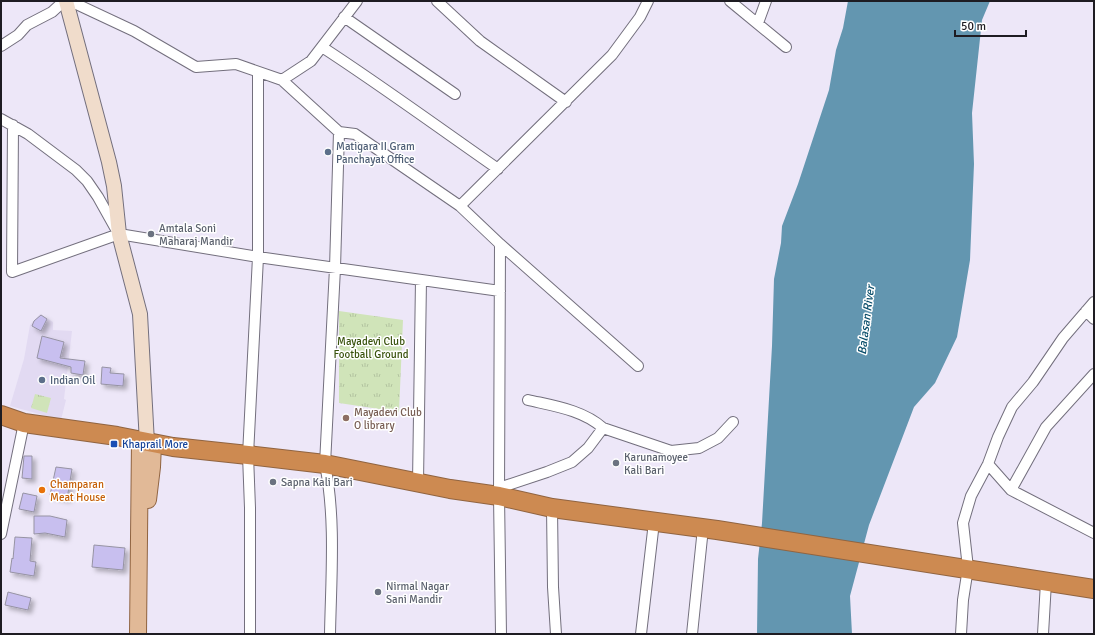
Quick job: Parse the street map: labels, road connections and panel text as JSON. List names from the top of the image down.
{
  "water": ["Balasan River"],
  "parks": ["Mayadevi Club Football Ground"],
  "places": {
    "other": [
      "Matigara II Gram Panchayat Office",
      "Amtala Soni Maharaj Mandir",
      "Indian Oil",
      "Mayadevi Club O library",
      "Karunamoyee Kali Bari",
      "Sapna Kali Bari",
      "Champaran Meat House",
      "Nirmal Nagar Sani Mandir"
    ],
    "transit": ["Khaprail More"]
  },
  "scale_bar": "50 m"
}
